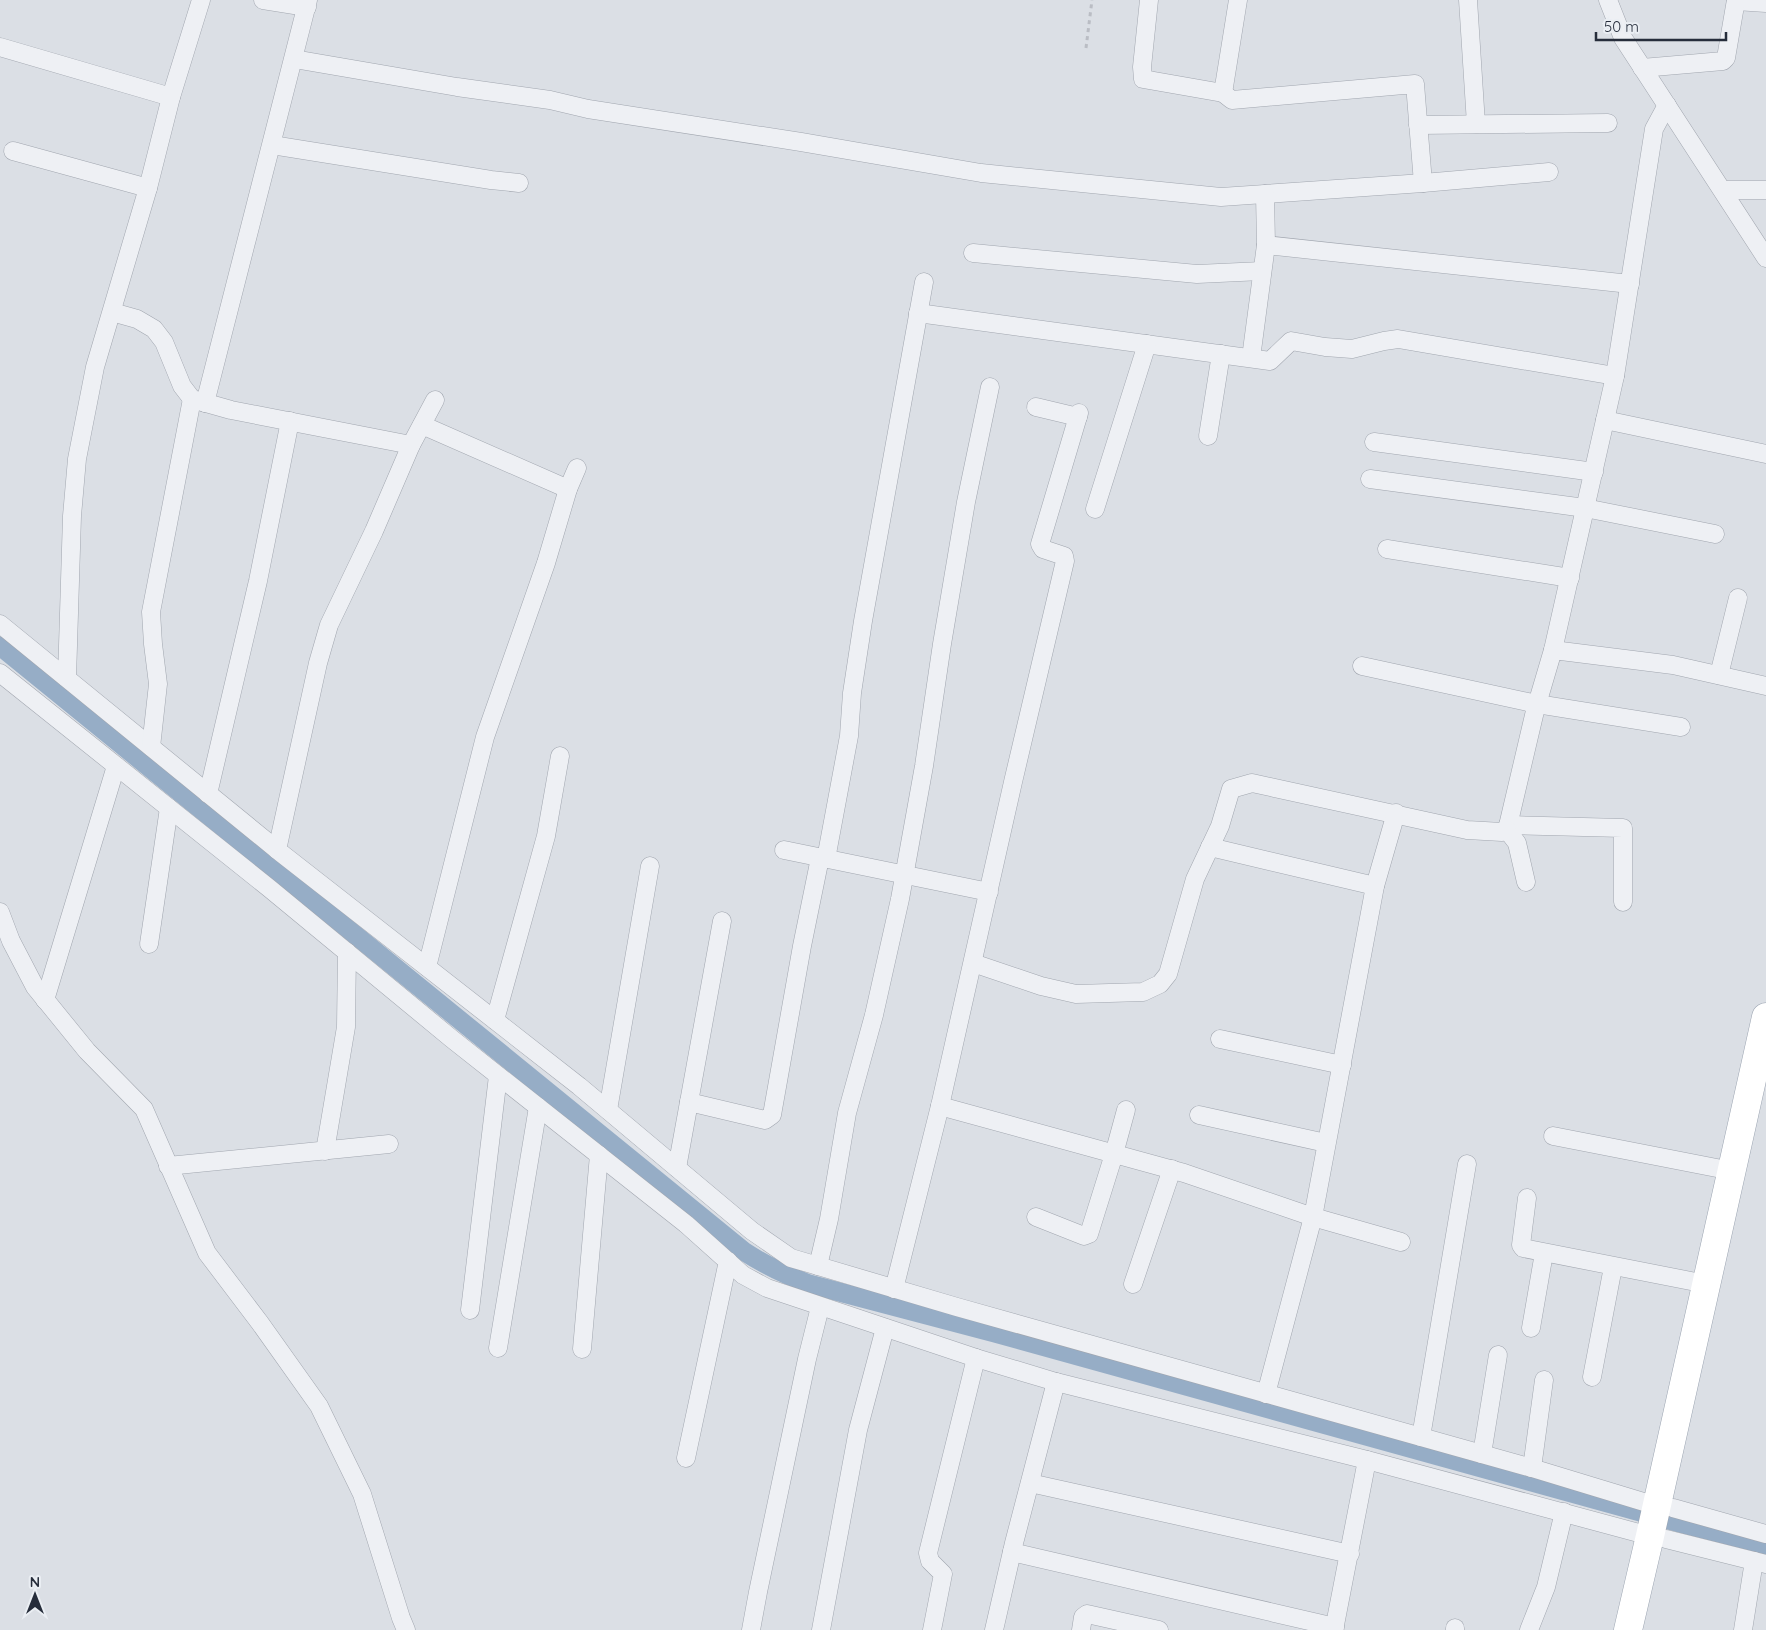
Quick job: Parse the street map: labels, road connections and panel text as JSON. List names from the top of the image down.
{
  "scale_bar": "50 m",
  "north": "top"
}
